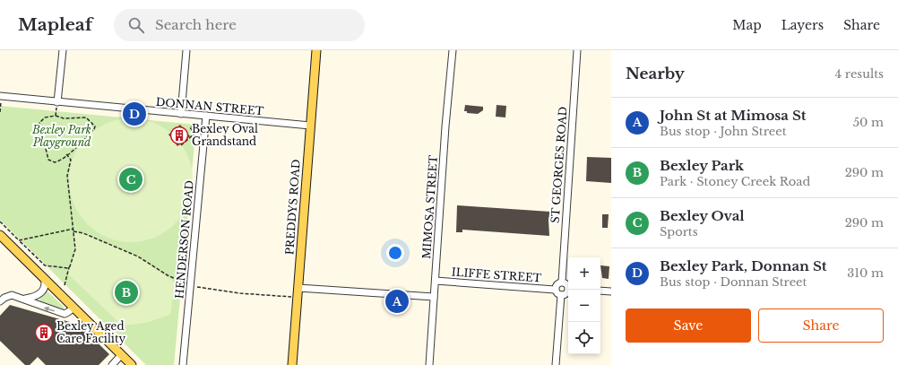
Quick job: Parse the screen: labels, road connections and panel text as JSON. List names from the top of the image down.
{
  "streets": {
    "main road": ["PREDDYS ROAD"],
    "street": [
      "DONNAN STREET",
      "ST GEORGES ROAD",
      "MIMOSA STREET",
      "HENDERSON ROAD",
      "ILIFFE STREET"
    ]
  },
  "crossings": [
    ["DONNAN STREET", "PREDDYS ROAD"],
    ["DONNAN STREET", "HENDERSON ROAD"],
    ["MIMOSA STREET", "ILIFFE STREET"]
  ],
  "parks": ["Bexley Park Playground"],
  "places": {
    "building": ["Bexley Oval Grandstand", "Bexley Aged Care Facility"]
  },
  "page": {
    "header": "Mapleaf",
    "search": "Search here",
    "nav": ["Map", "Layers", "Share"],
    "heading": ["Nearby", "4 results"],
    "list": [
      {
        "mark": "A",
        "name": "John St at Mimosa St",
        "note": "Bus stop · John Street",
        "value": "50 m"
      },
      {
        "mark": "B",
        "name": "Bexley Park",
        "note": "Park · Stoney Creek Road",
        "value": "290 m"
      },
      {
        "mark": "C",
        "name": "Bexley Oval",
        "note": "Sports",
        "value": "290 m"
      },
      {
        "mark": "D",
        "name": "Bexley Park, Donnan St",
        "note": "Bus stop · Donnan Street",
        "value": "310 m"
      }
    ],
    "pins": [
      "D",
      "C",
      "B",
      "A"
    ],
    "map_buttons": ["+", "−"],
    "buttons": ["Save", "Share"]
  }
}
